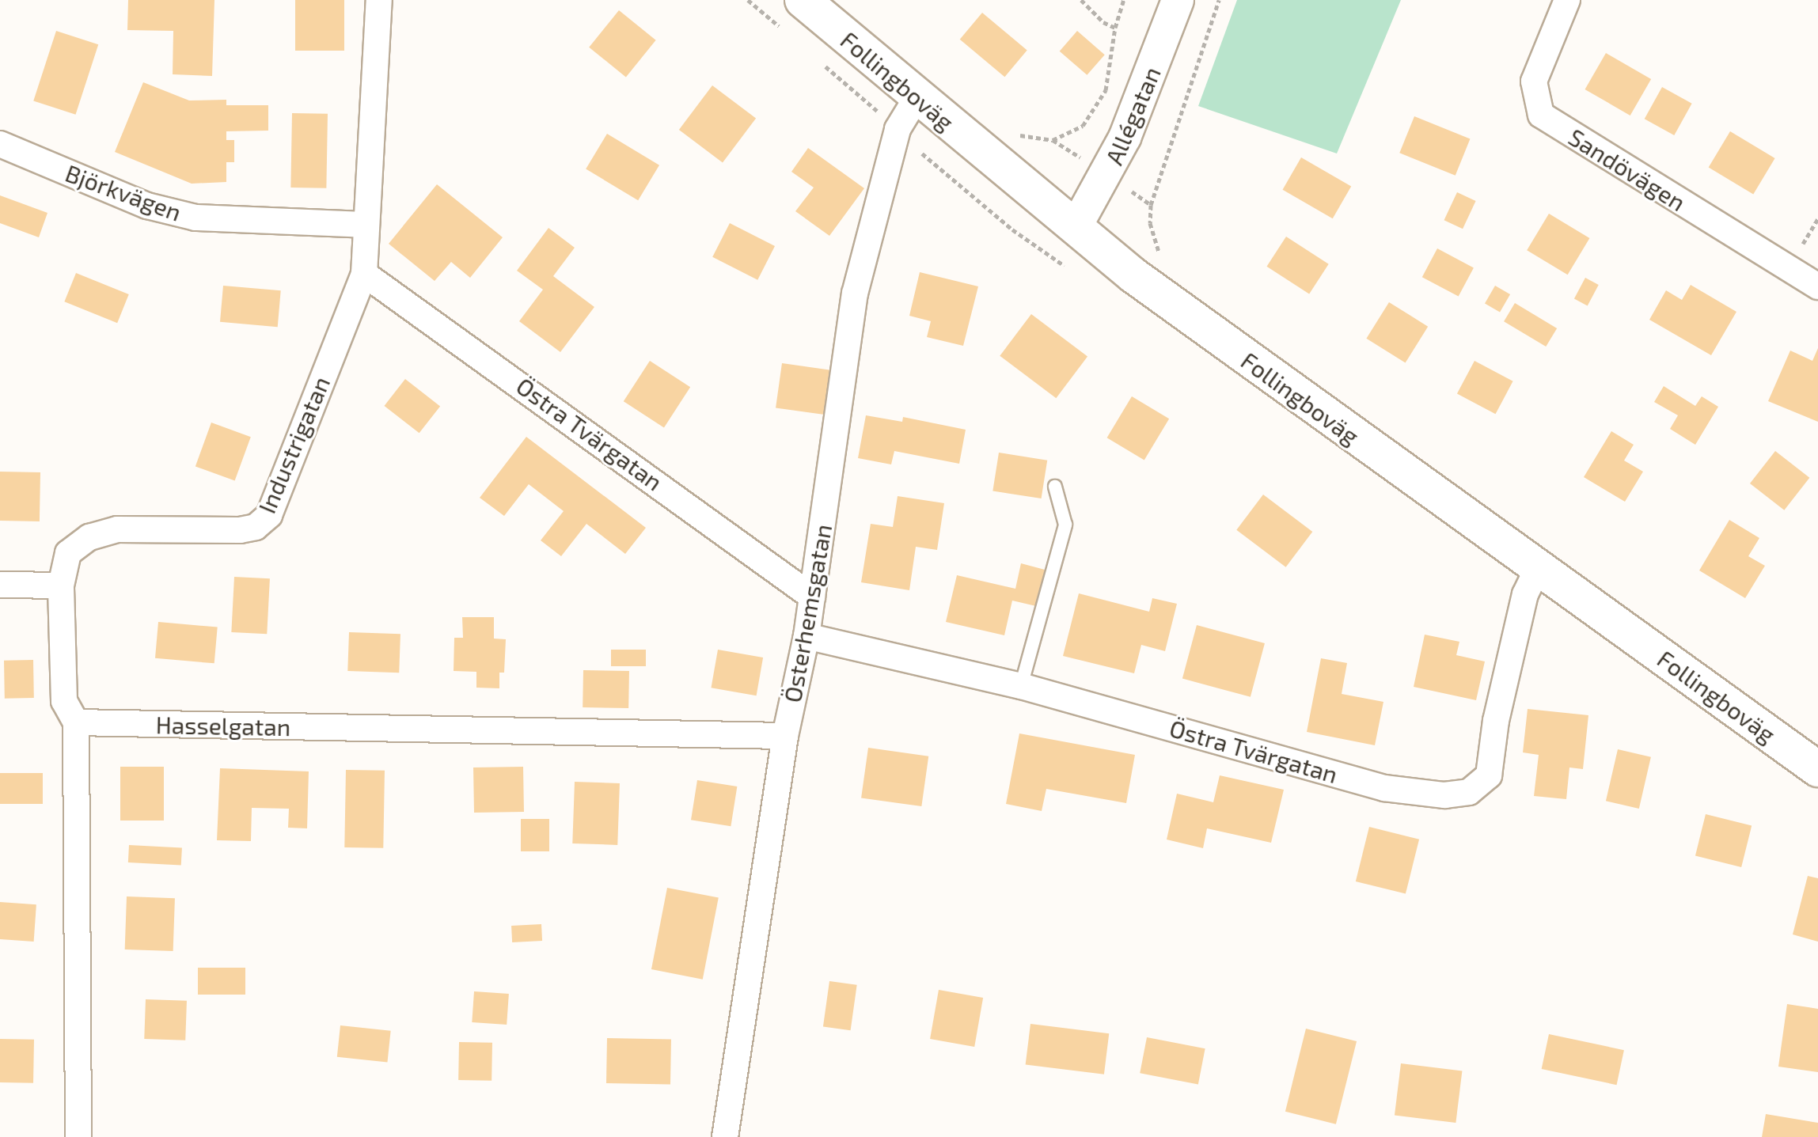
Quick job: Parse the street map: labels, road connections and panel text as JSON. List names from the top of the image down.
{
  "streets": {
    "main road": ["Follingboväg"],
    "street": [
      "Allégatan",
      "Sandövägen",
      "Björkvägen",
      "Östra Tvärgatan",
      "Industrigatan",
      "Österhemsgatan",
      "Hasselgatan"
    ]
  },
  "crossings": [
    ["Follingboväg", "Allégatan"],
    ["Follingboväg", "Östra Tvärgatan"],
    ["Follingboväg", "Österhemsgatan"],
    ["Björkvägen", "Industrigatan"],
    ["Östra Tvärgatan", "Industrigatan"],
    ["Östra Tvärgatan", "Österhemsgatan"],
    ["Industrigatan", "Hasselgatan"],
    ["Österhemsgatan", "Hasselgatan"]
  ]
}
